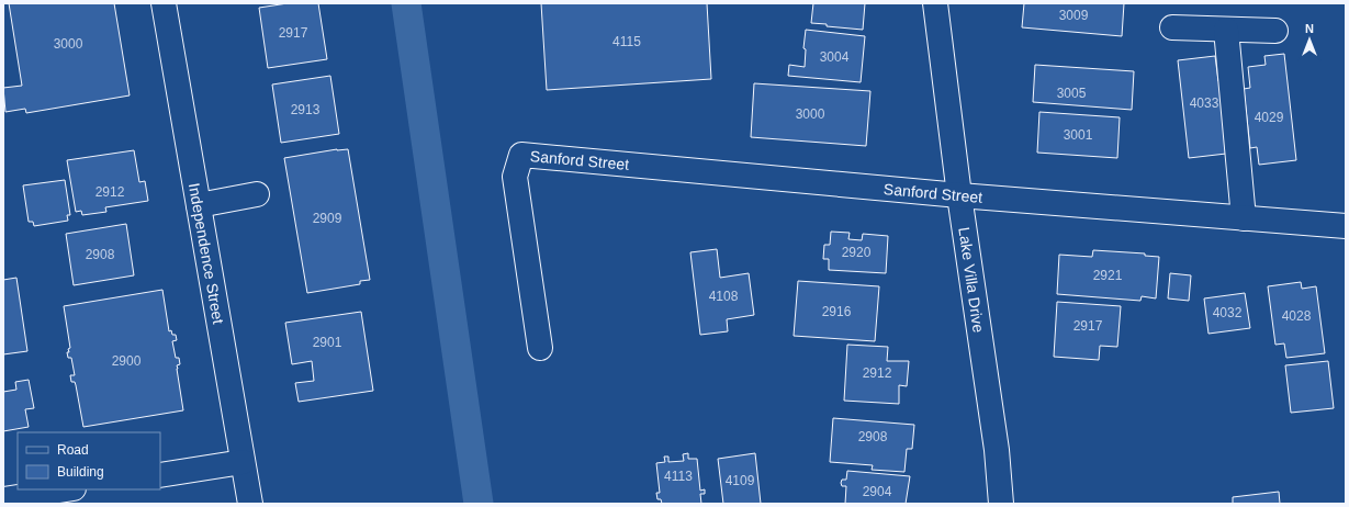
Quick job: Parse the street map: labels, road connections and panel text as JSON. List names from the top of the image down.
{
  "streets": {
    "street": ["Sanford Street", "Independence Street", "Lake Villa Drive"]
  },
  "crossings": [
    ["Sanford Street", "Lake Villa Drive"]
  ],
  "house_numbers": [
    "3009",
    "2917",
    "4115",
    "3000",
    "3004",
    "3005",
    "4033",
    "2913",
    "3000",
    "4029",
    "3001",
    "2912",
    "2909",
    "2920",
    "2908",
    "2921",
    "4108",
    "2916",
    "4032",
    "4028",
    "2917",
    "2901",
    "2900",
    "2912",
    "2908",
    "4113",
    "4109",
    "2904"
  ],
  "legend": ["Road", "Building"],
  "north": "top"
}
